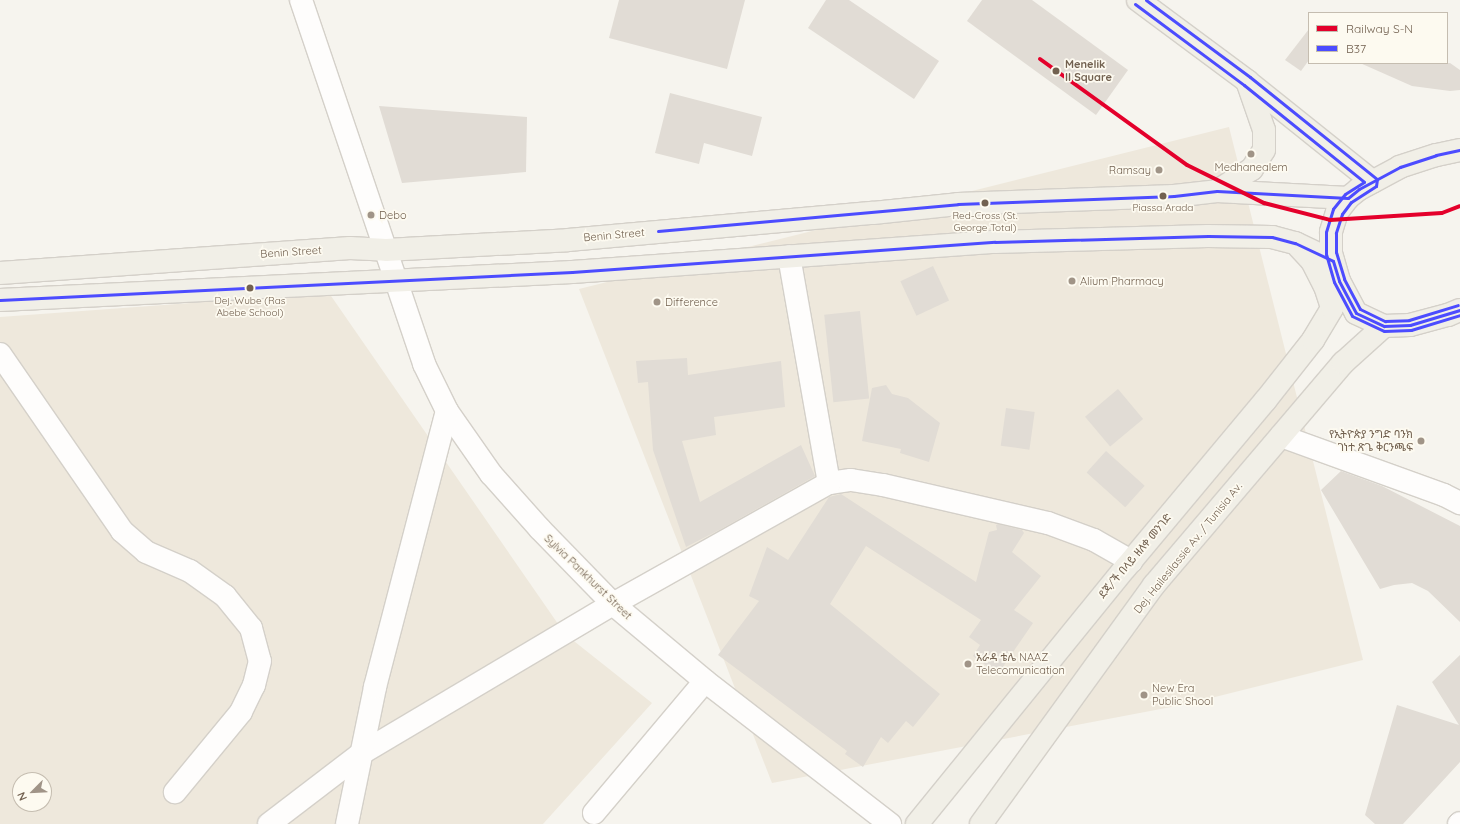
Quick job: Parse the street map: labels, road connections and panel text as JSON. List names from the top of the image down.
{
  "streets": {
    "main road": ["Benin Street", "Dej. Hailesilassie Av. / Tunisia Av.", "ደጃ/ች በላይ ዘለቀ መንገድ"],
    "street": ["Sylvia Pankhurst Street"]
  },
  "crossings": [
    ["Benin Street", "Sylvia Pankhurst Street"]
  ],
  "places": [
    "Menelik II Square",
    "Medhanealem",
    "Ramsay",
    "Piassa Arada",
    "Red-Cross (St. George Total)",
    "Debo",
    "Alium Pharmacy",
    "Dej. Wube (Ras Abebe School)",
    "Difference",
    "የኢትዮጵያ ንግድ ባንክ ገነተ ጽጌ ቅርንጫፍ",
    "አራዳ ቴሌ NAAZ Telecomunication",
    "New Era Public Shool"
  ],
  "lines": ["rail line S-N", "transit line B37"],
  "legend": ["Railway S-N", "B37"],
  "north": "bottom left"
}
